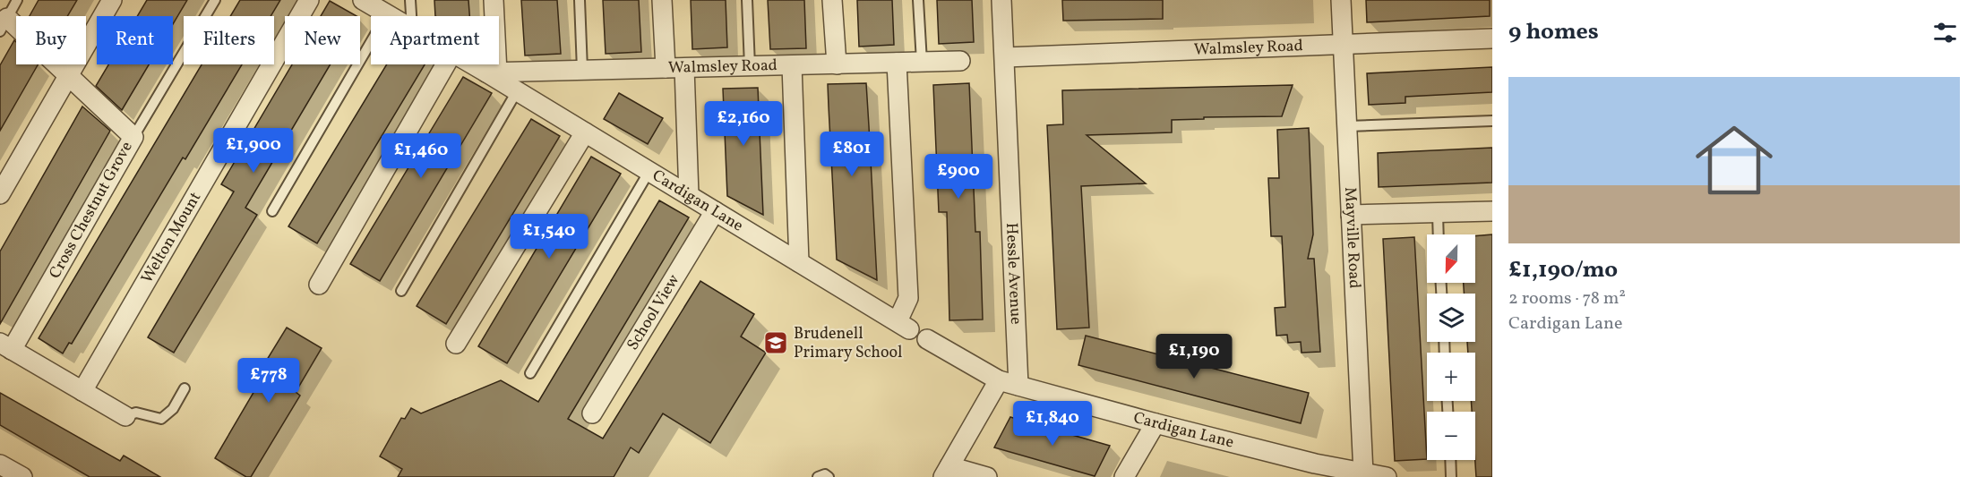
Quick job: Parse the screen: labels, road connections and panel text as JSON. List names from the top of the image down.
{
  "streets": {
    "street": [
      "Walmsley Road",
      "Cardigan Lane",
      "Cross Chestnut Grove",
      "Welton Mount",
      "Mayville Road",
      "Hessle Avenue",
      "School View"
    ]
  },
  "crossings": [
    ["Walmsley Road", "Cardigan Lane"],
    ["Walmsley Road", "Mayville Road"],
    ["Walmsley Road", "Hessle Avenue"],
    ["Cardigan Lane", "Mayville Road"],
    ["Cardigan Lane", "Hessle Avenue"],
    ["Cardigan Lane", "School View"]
  ],
  "places": {
    "school or university": ["Brudenell Primary School"]
  },
  "north": "bottom",
  "page": {
    "heading": "9 homes",
    "chip": [
      "Buy",
      "Rent",
      "Filters",
      "New",
      "Apartment"
    ],
    "list": [
      {
        "name": "£1,190/mo",
        "note": "2 rooms · 78 m² · Cardigan Lane"
      }
    ],
    "price": [
      "£2,160",
      "£1,900",
      "£801",
      "£1,460",
      "£900",
      "£1,540",
      "£1,190",
      "£778",
      "£1,840"
    ],
    "map_buttons": ["+", "−"]
  }
}
